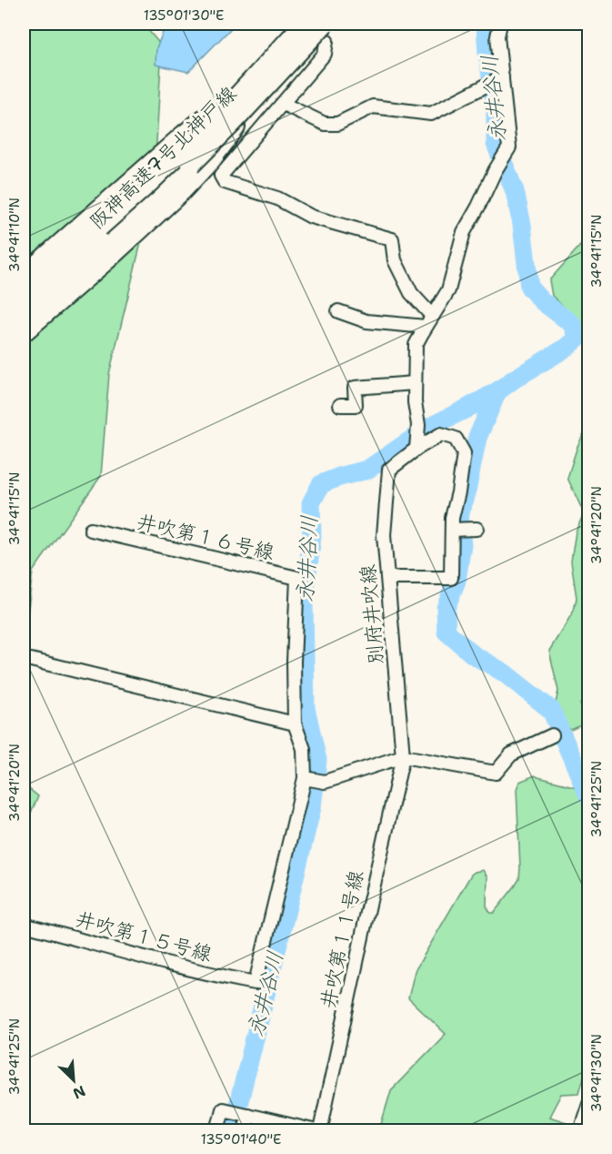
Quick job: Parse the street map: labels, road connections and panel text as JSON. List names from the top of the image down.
{
  "streets": {
    "highway": ["阪神高速7号北神戸線"],
    "street": [
      "井吹第１６号線",
      "別府井吹線",
      "井吹第１５号線",
      "井吹第１１号線"
    ]
  },
  "crossings": [
    ["井吹第１６号線", "井吹第１５号線"],
    ["別府井吹線", "井吹第１１号線"]
  ],
  "water": ["永井谷川"],
  "north": "bottom right",
  "coordinates": [
    "135°01'30\"E",
    "34°41'10\"N",
    "34°41'15\"N",
    "34°41'20\"N",
    "34°41'25\"N",
    "34°41'30\"N",
    "135°01'40\"E"
  ]
}
